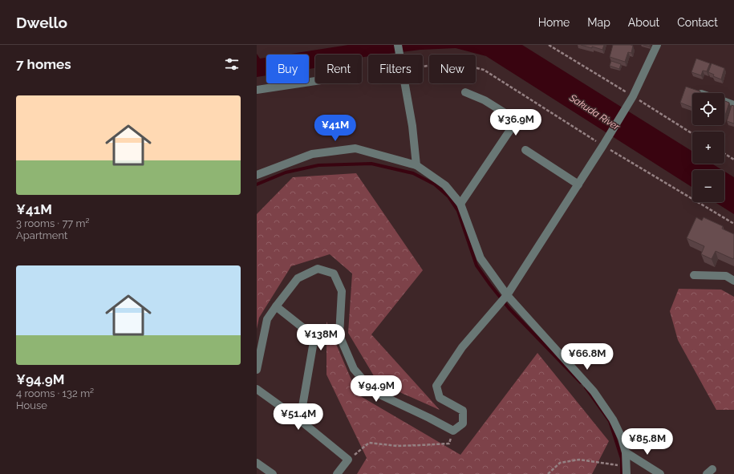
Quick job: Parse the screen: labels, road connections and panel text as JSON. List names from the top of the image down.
{
  "water": ["Sakuda River"],
  "page": {
    "header": "Dwello",
    "nav": [
      "Home",
      "Map",
      "About",
      "Contact"
    ],
    "heading": "7 homes",
    "chip": [
      "Buy",
      "Rent",
      "Filters",
      "New"
    ],
    "list": [
      {
        "name": "¥41M",
        "note": "3 rooms · 77 m² · Apartment"
      },
      {
        "name": "¥94.9M",
        "note": "4 rooms · 132 m² · House"
      }
    ],
    "map_buttons": ["+", "−"],
    "price": [
      "¥36.9M",
      "¥41M",
      "¥138M",
      "¥66.8M",
      "¥94.9M",
      "¥51.4M",
      "¥85.8M"
    ]
  }
}
